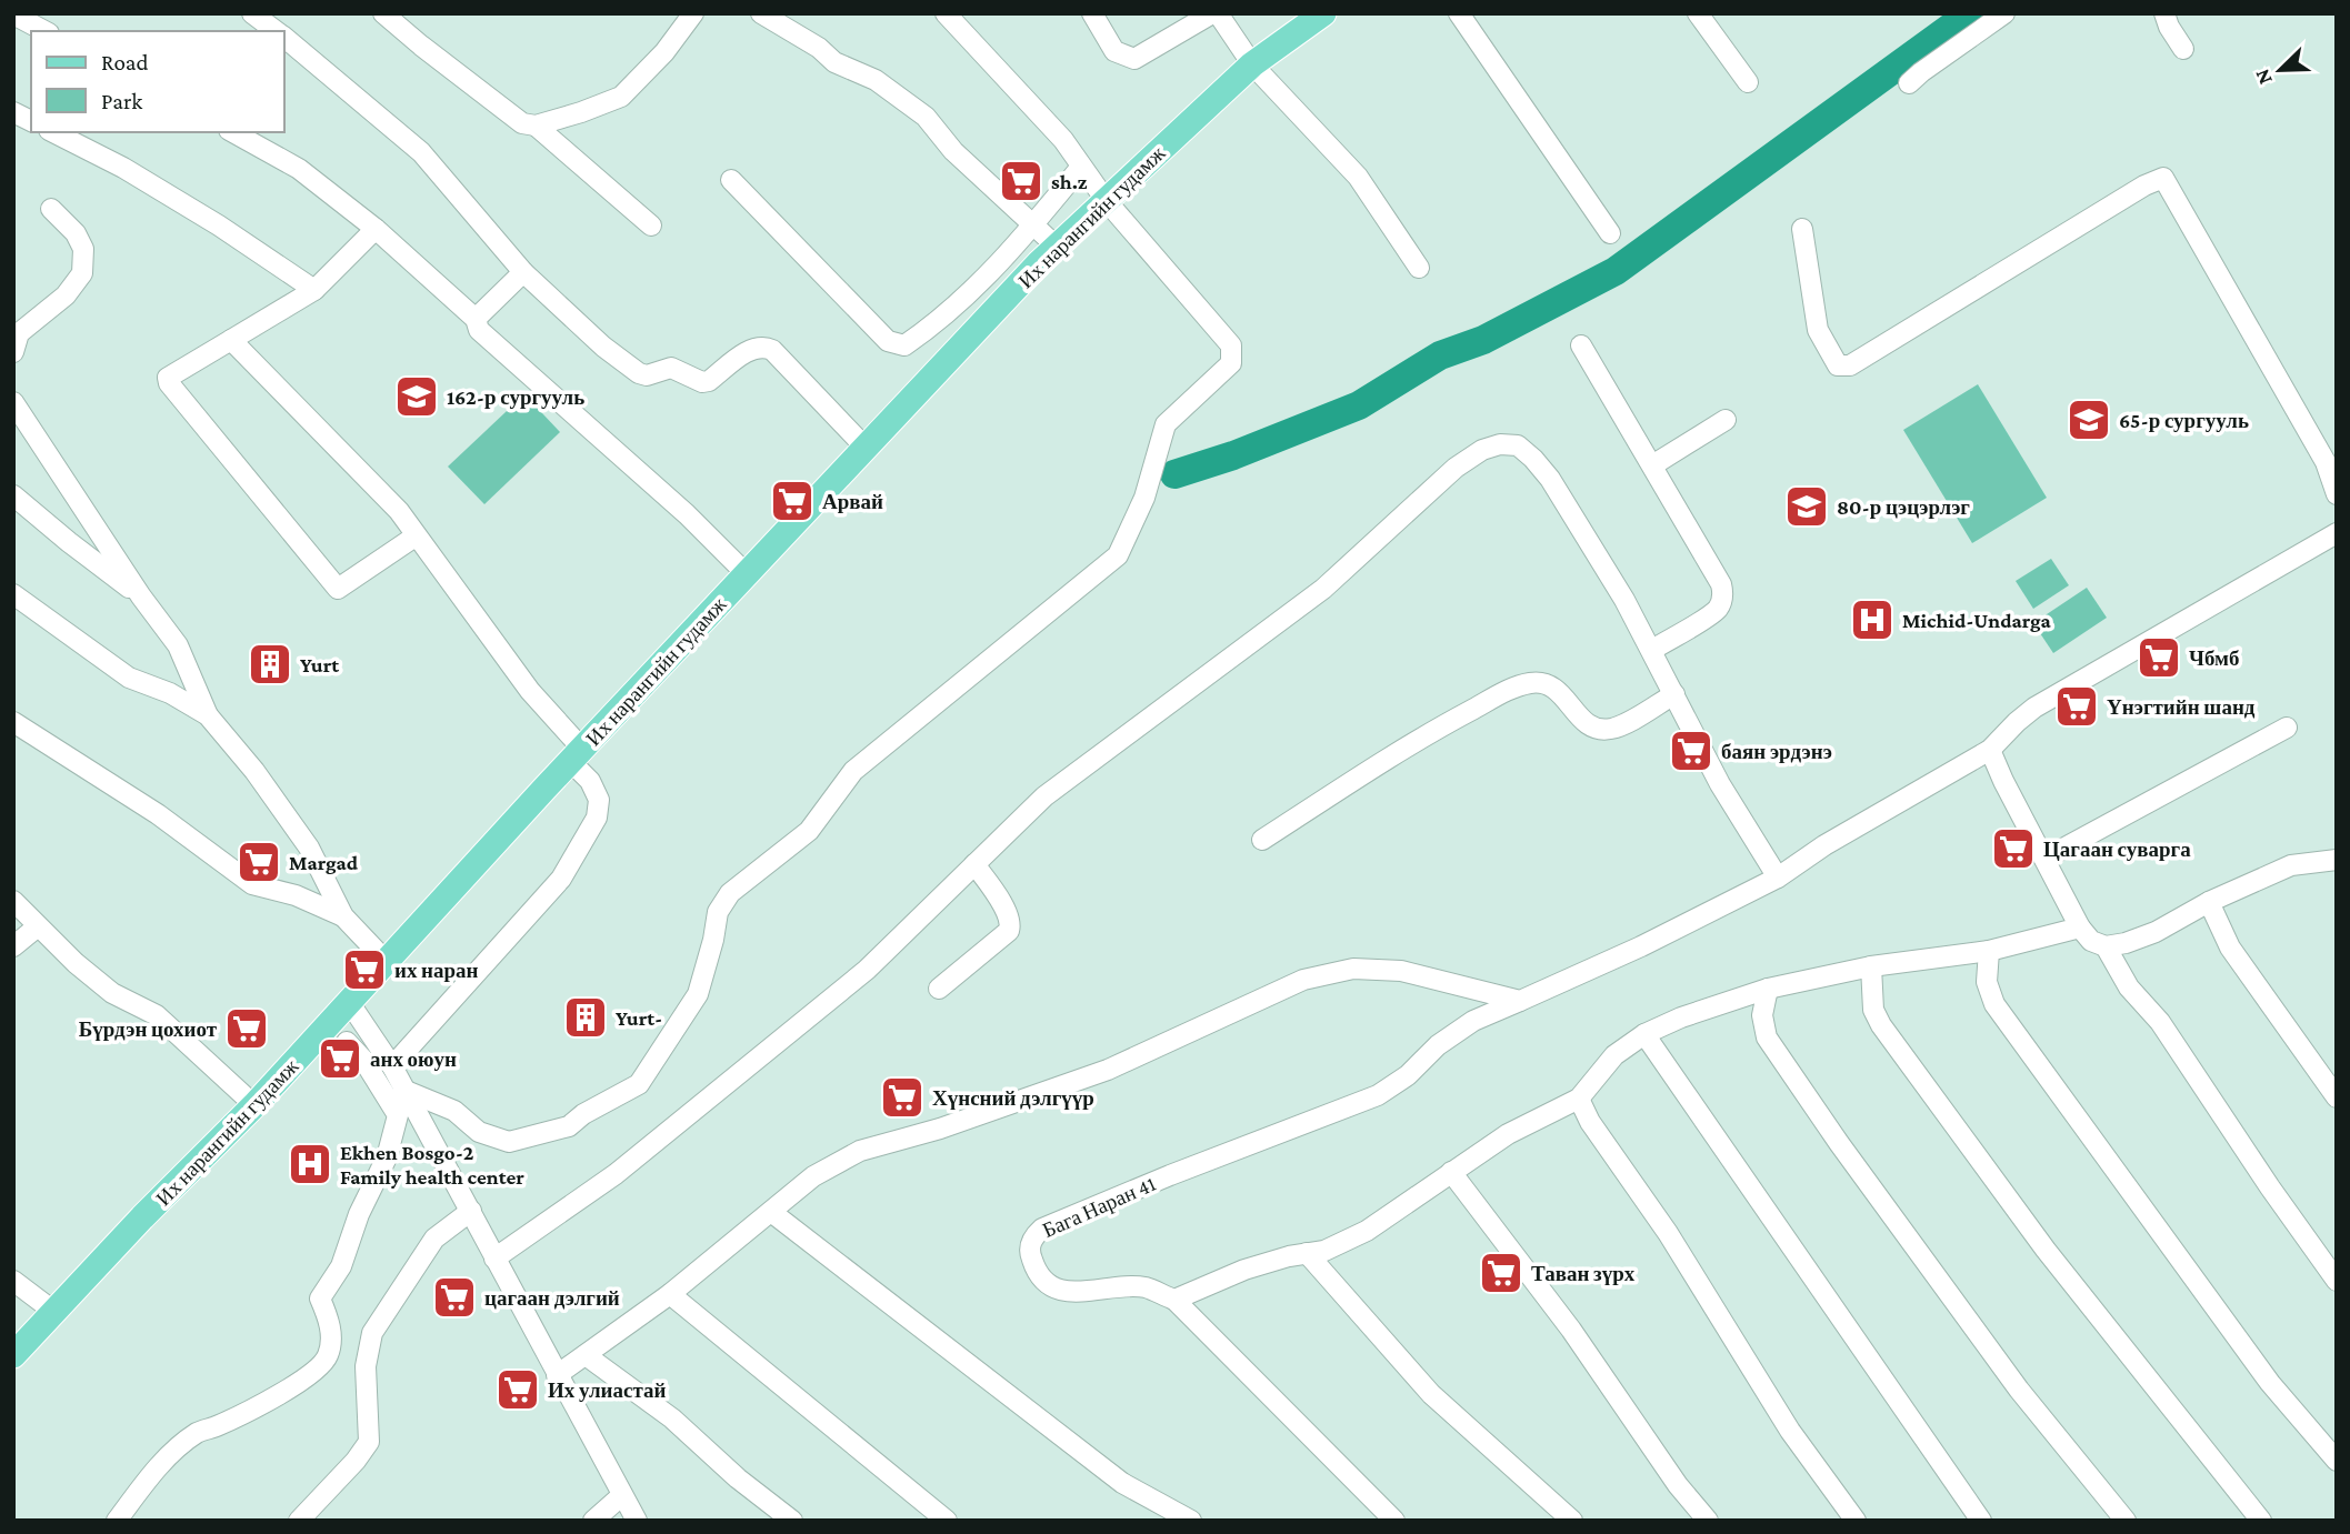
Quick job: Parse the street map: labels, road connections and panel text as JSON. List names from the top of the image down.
{
  "streets": {
    "main road": ["Их нарангийн гудамж"],
    "street": ["Бага Наран 41"]
  },
  "places": {
    "supermarket": [
      "sh.z",
      "Арвай",
      "Чбмб",
      "Үнэгтийн шанд",
      "баян эрдэнэ",
      "Цагаан суварга",
      "Margad",
      "их наран",
      "Бүрдэн цохиот",
      "анх оюун",
      "Хүнсний дэлгүүр",
      "Таван зүрх",
      "цагаан дэлгий",
      "Их улиастай"
    ],
    "school or university": ["162-р сургууль", "65-р сургууль", "80-р цэцэрлэг"],
    "hospital": ["Michid-Undarga", "Ekhen Bosgo-2 Family health center"],
    "building": ["Yurt", "Yurt-"]
  },
  "legend": ["Road", "Park"],
  "north": "bottom left"
}
